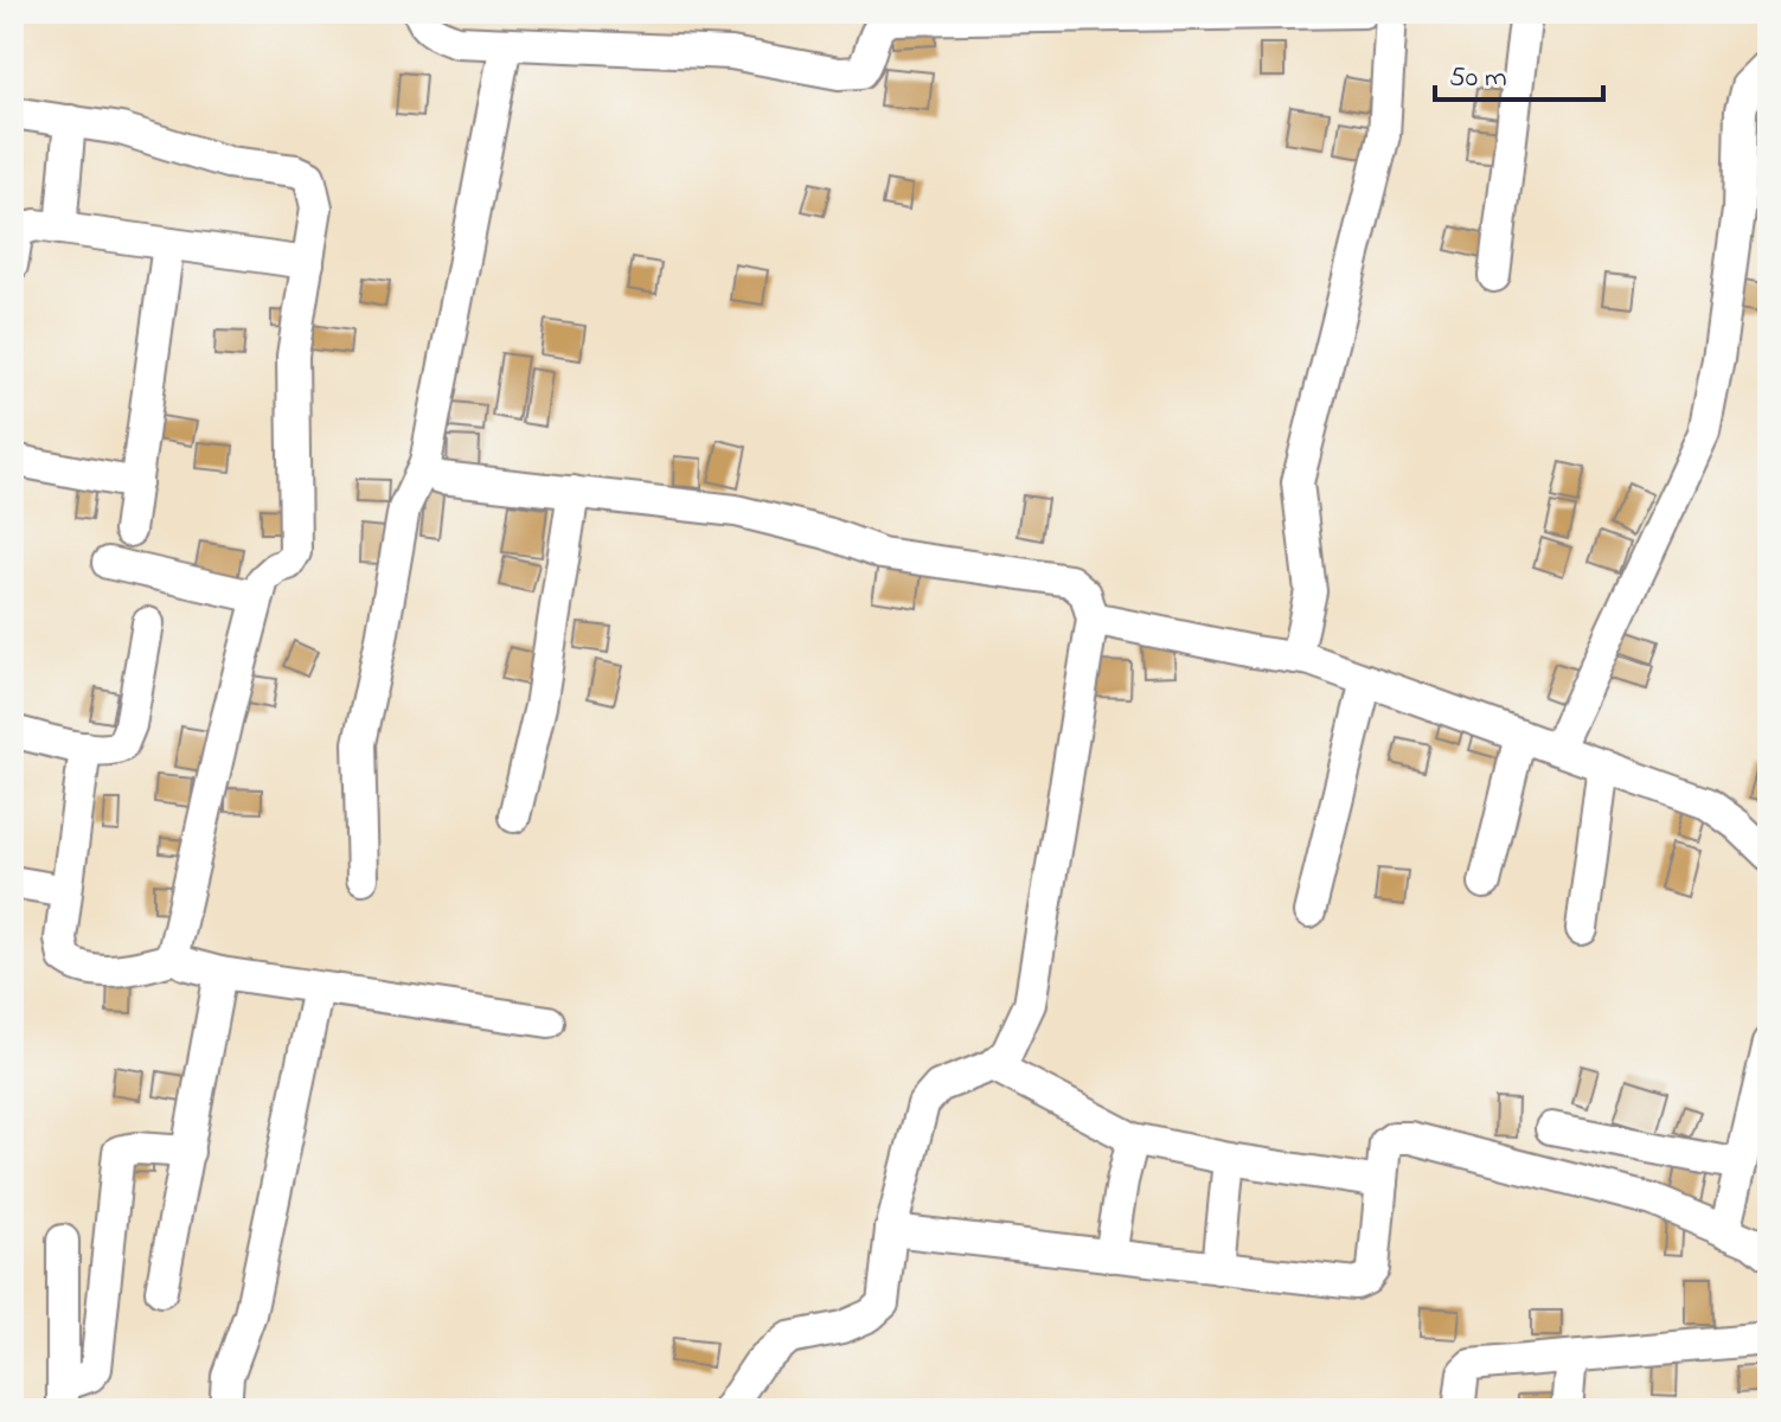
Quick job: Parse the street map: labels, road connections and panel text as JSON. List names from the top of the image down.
{
  "scale_bar": "50 m"
}
